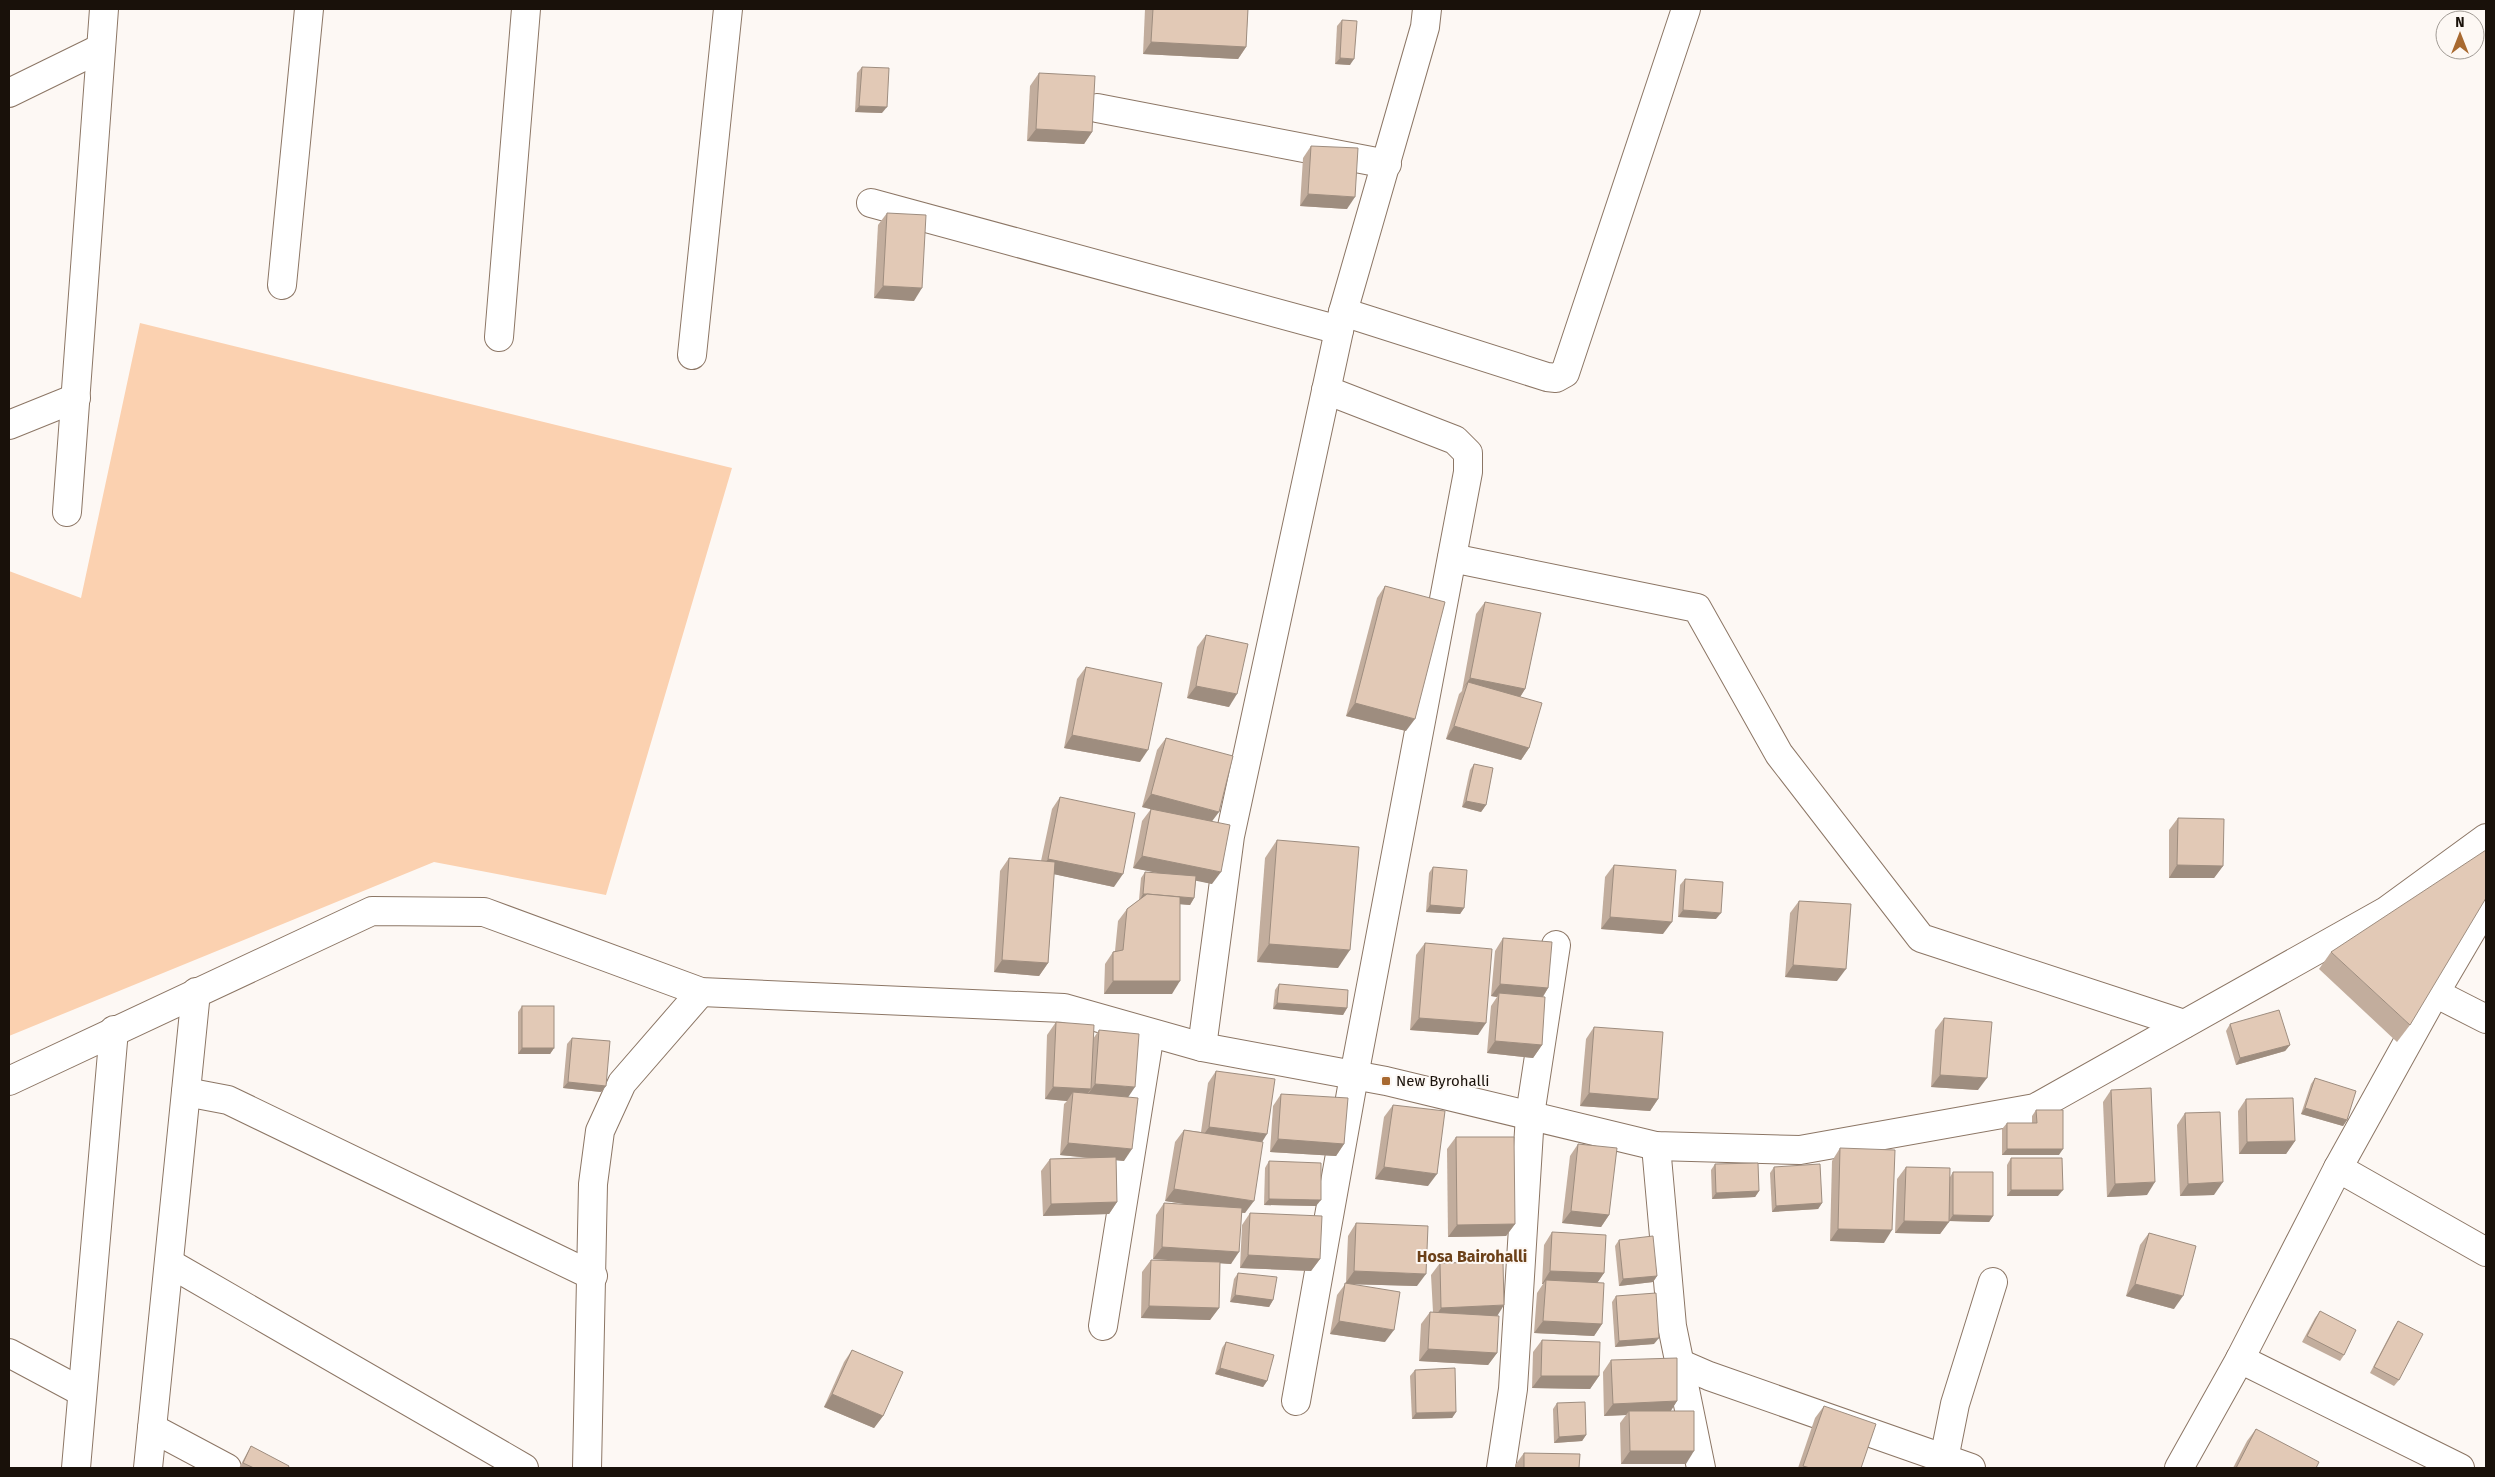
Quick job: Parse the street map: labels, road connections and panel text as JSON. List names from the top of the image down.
{
  "districts": ["Hosa Bairohalli"],
  "places": {
    "transit": ["New Byrohalli"]
  },
  "north": "top"
}
